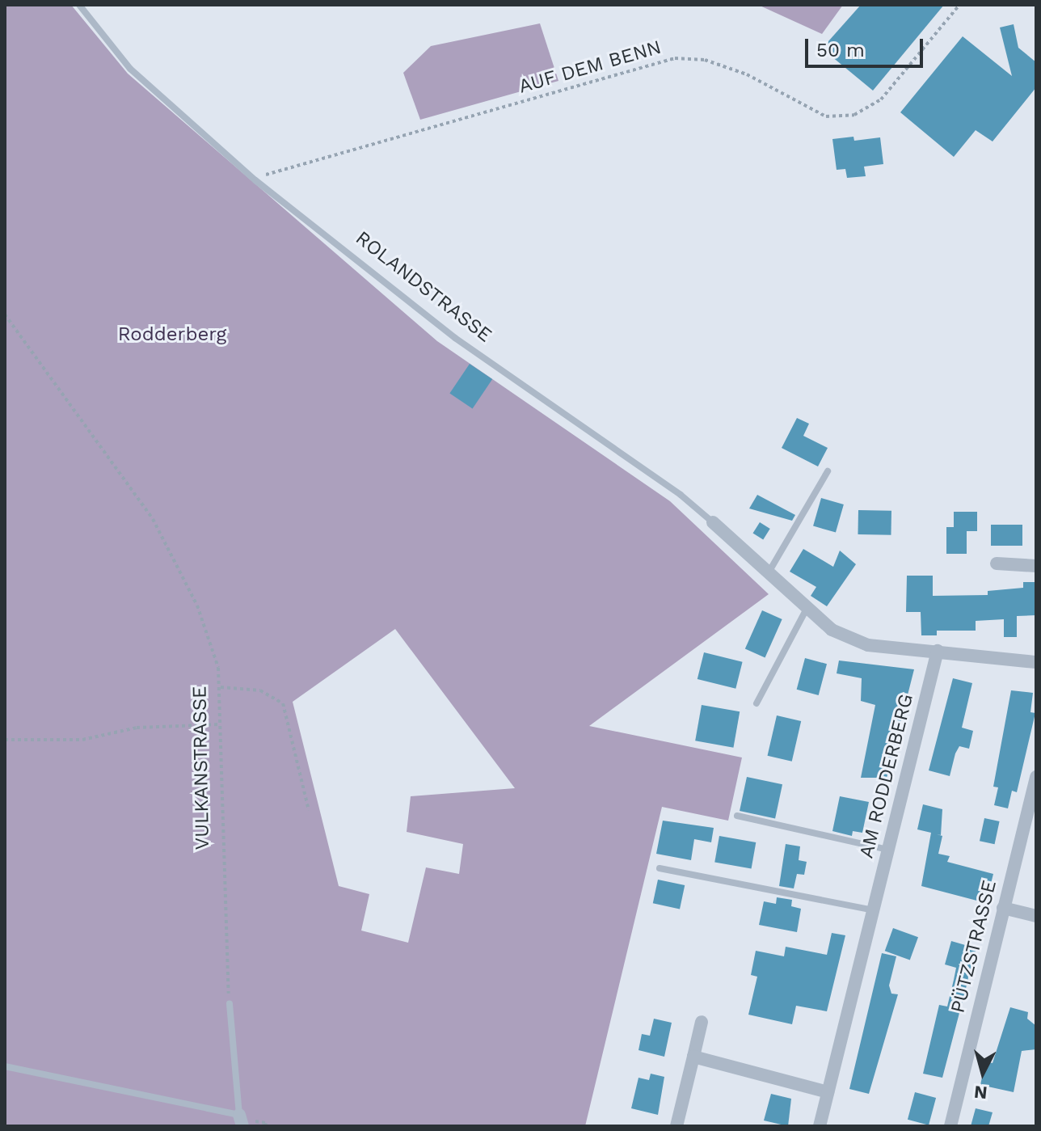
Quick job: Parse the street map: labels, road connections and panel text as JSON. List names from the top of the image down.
{
  "streets": {
    "street": ["ROLANDSTRASSE", "AM RODDERBERG", "PÜTZSTRASSE"],
    "path": ["AUF DEM BENN", "VULKANSTRASSE"]
  },
  "crossings": [
    ["AUF DEM BENN", "ROLANDSTRASSE"],
    ["ROLANDSTRASSE", "AM RODDERBERG"]
  ],
  "parks": ["Rodderberg"],
  "scale_bar": "50 m",
  "north": "bottom"
}
